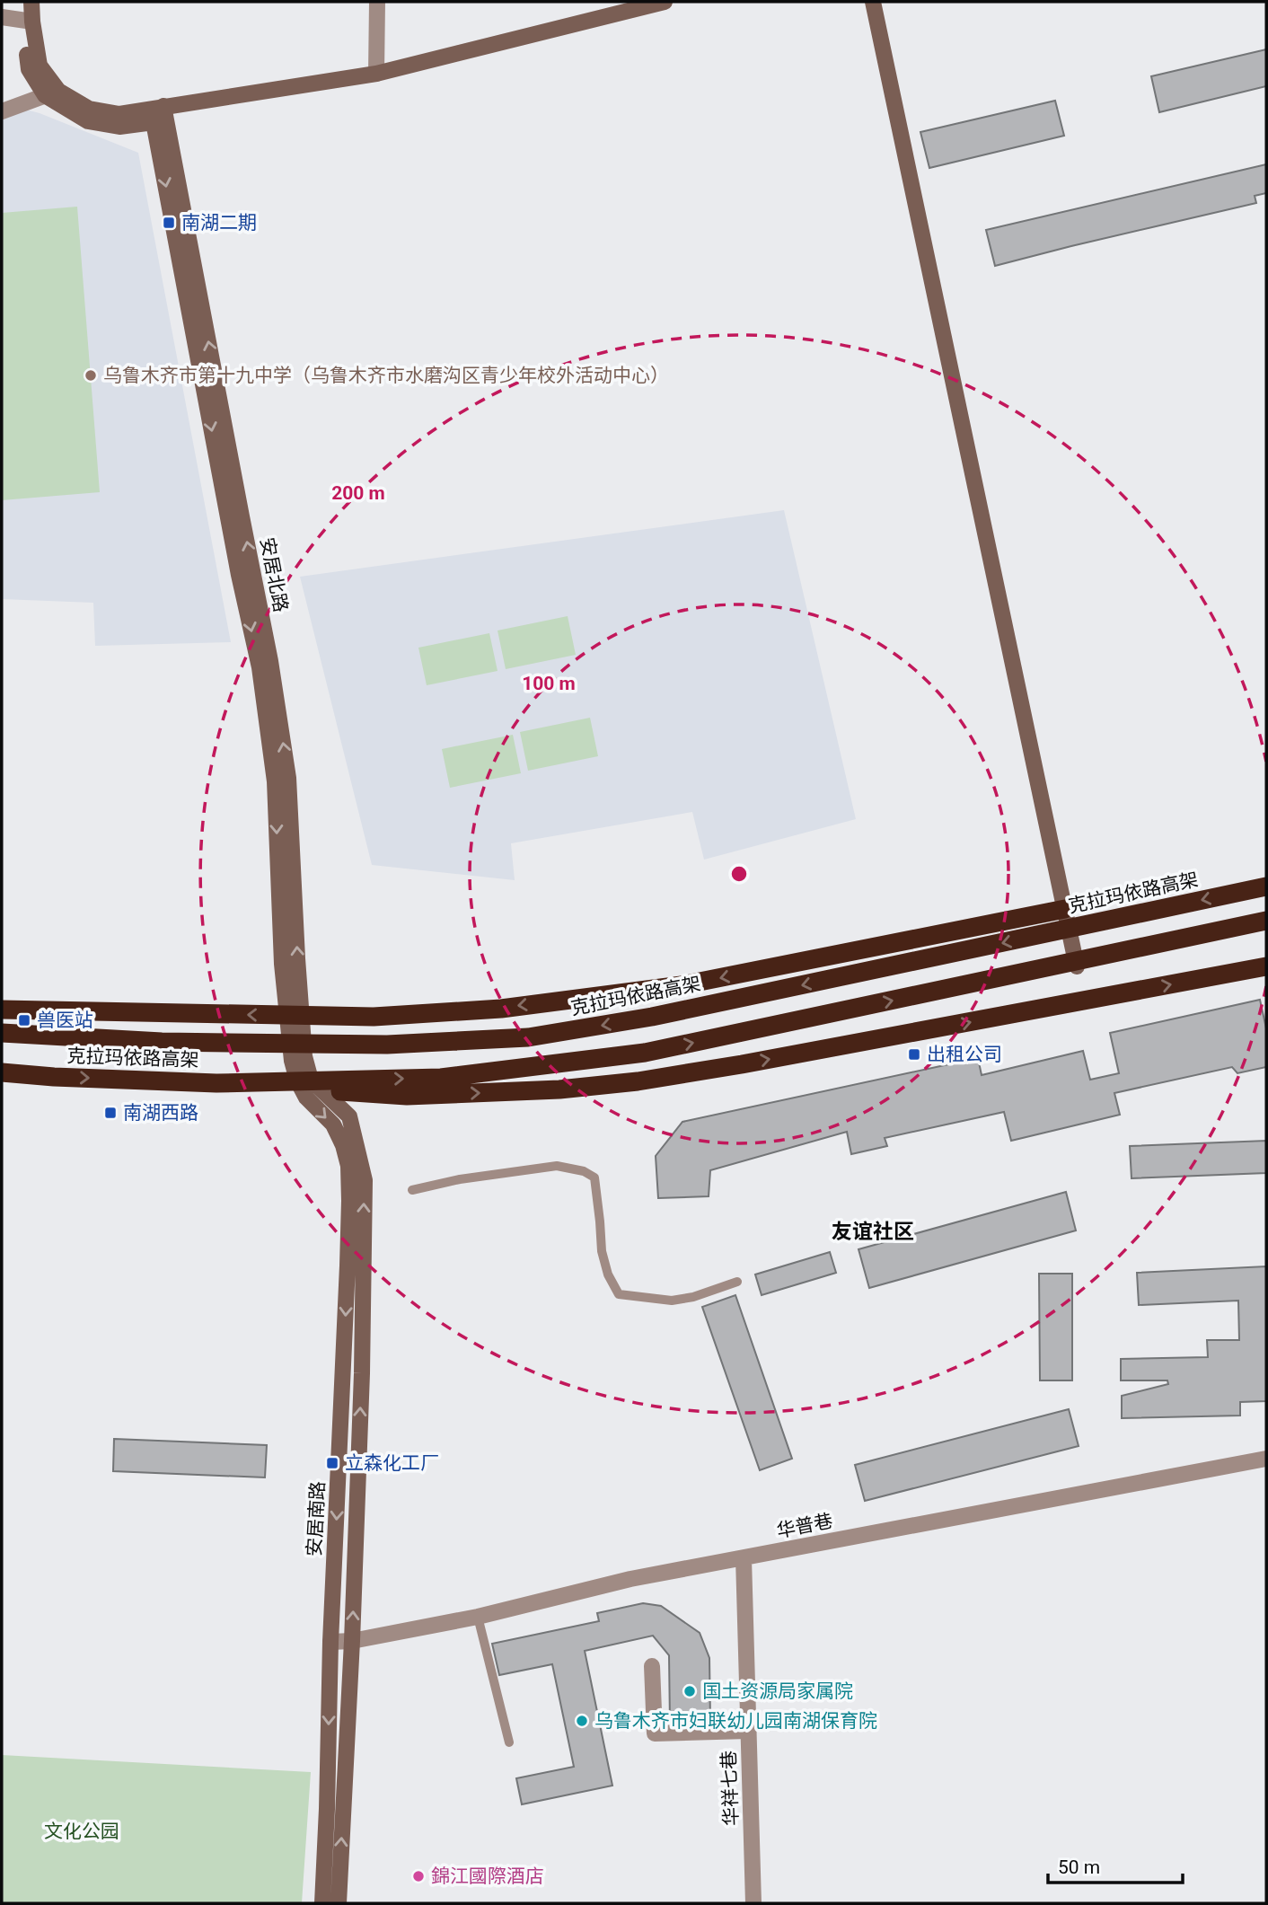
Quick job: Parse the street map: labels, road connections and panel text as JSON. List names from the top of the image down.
{
  "streets": {
    "highway": ["克拉玛依路高架"],
    "street": [
      "安居北路",
      "安居南路",
      "华普巷",
      "华祥七巷"
    ]
  },
  "crossings": [
    ["安居北路", "安居南路"],
    ["安居北路", "华普巷"],
    ["安居南路", "华普巷"],
    ["华普巷", "华祥七巷"]
  ],
  "one_way": ["安居南路"],
  "districts": ["友谊社区"],
  "parks": ["文化公园"],
  "places": {
    "transit": [
      "南湖二期",
      "兽医站",
      "出租公司",
      "南湖西路",
      "立森化工厂"
    ],
    "other": [
      "乌鲁木齐市第十九中学（乌鲁木齐市水磨沟区青少年校外活动中心）",
      "国土资源局家属院",
      "乌鲁木齐市妇联幼儿园南湖保育院",
      "錦江國際酒店"
    ]
  },
  "scale_bar": "50 m",
  "rings": ["200 m", "100 m"]
}
